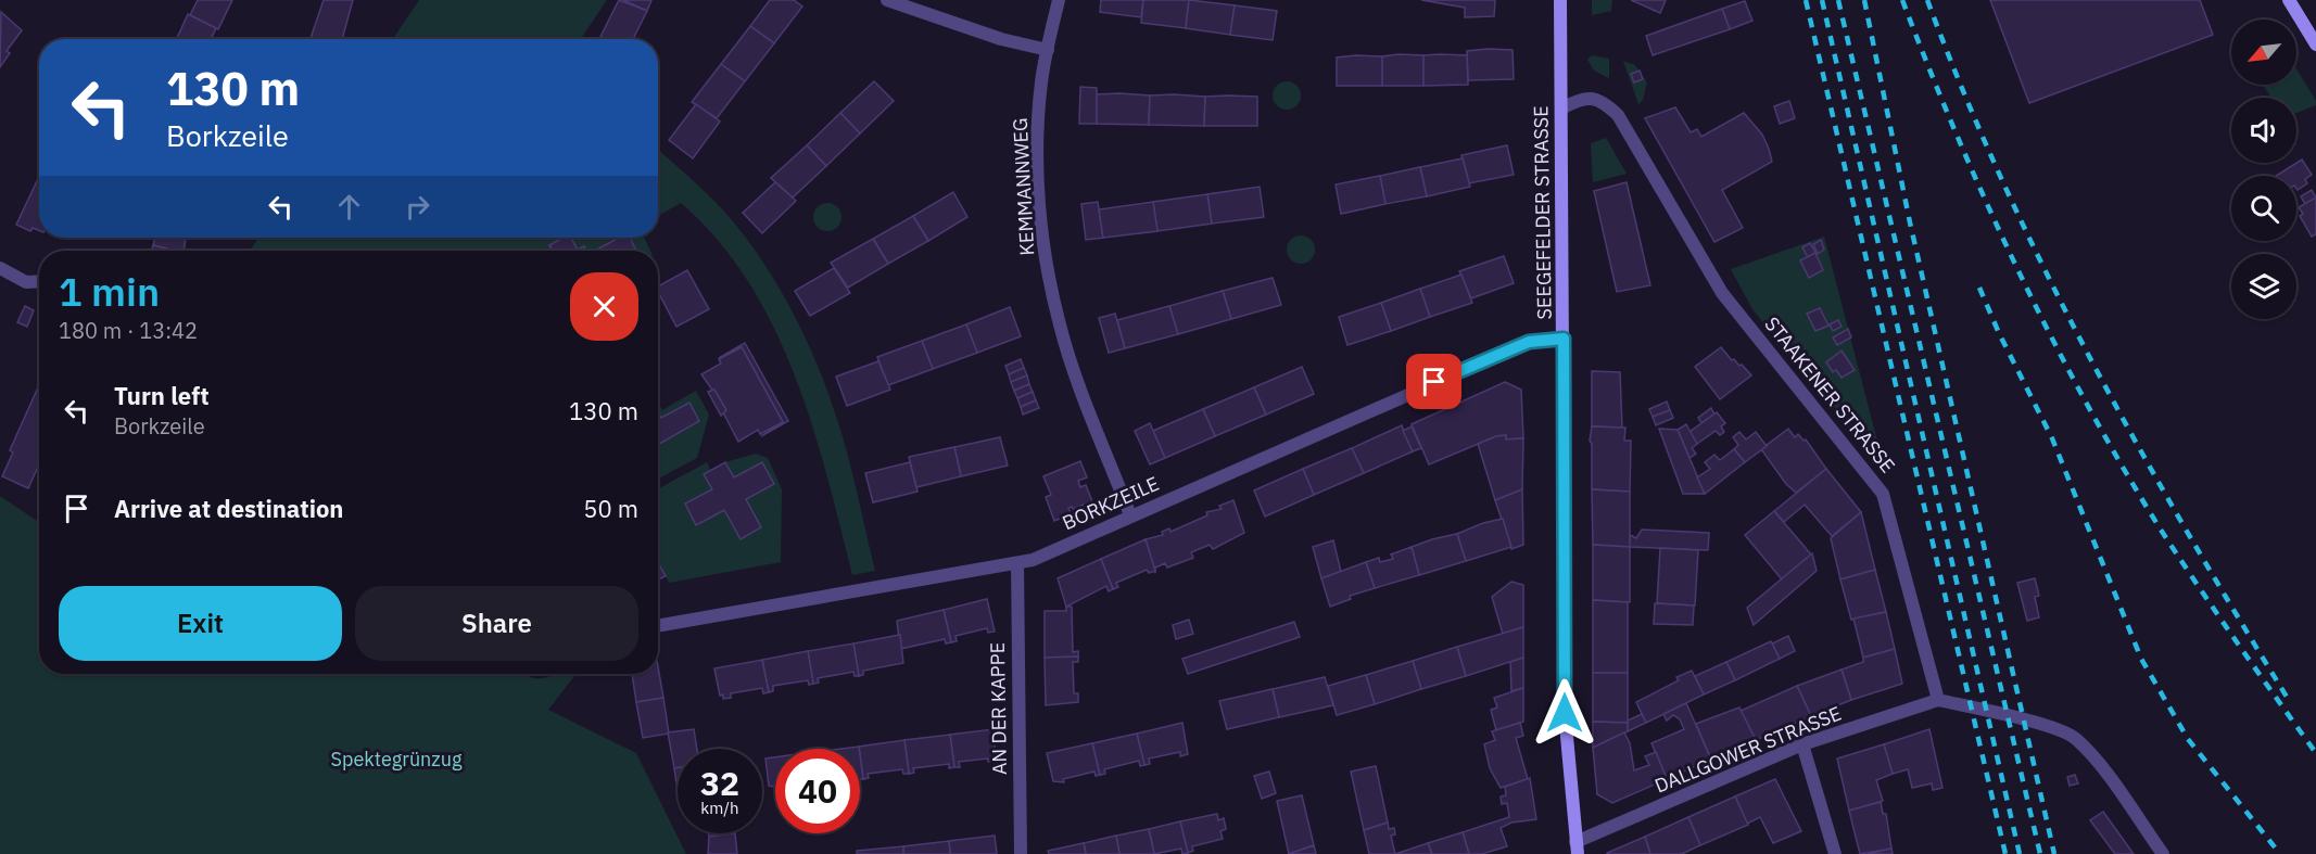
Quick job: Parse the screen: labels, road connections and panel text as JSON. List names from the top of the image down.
{
  "streets": {
    "street": [
      "KEMMANNWEG",
      "SEEGEFELDER STRASSE",
      "STAAKENER STRASSE",
      "BORKZEILE",
      "AN DER KAPPE",
      "DALLGOWER STRASSE"
    ]
  },
  "crossings": [
    ["KEMMANNWEG", "BORKZEILE"],
    ["SEEGEFELDER STRASSE", "STAAKENER STRASSE"],
    ["SEEGEFELDER STRASSE", "BORKZEILE"],
    ["SEEGEFELDER STRASSE", "DALLGOWER STRASSE"],
    ["STAAKENER STRASSE", "DALLGOWER STRASSE"],
    ["BORKZEILE", "AN DER KAPPE"]
  ],
  "parks": ["Spektegrünzug"],
  "north": "bottom left",
  "page": {
    "turn": ["130 m", "Borkzeile"],
    "heading": ["1 min", "180 m · 13:42"],
    "list": [
      {
        "name": "Turn left",
        "note": "Borkzeile",
        "value": "130 m"
      },
      {
        "name": "Arrive at destination",
        "value": "50 m"
      }
    ],
    "buttons": ["Exit", "Share"],
    "speed": "32 km/h",
    "limit": "40"
  }
}
